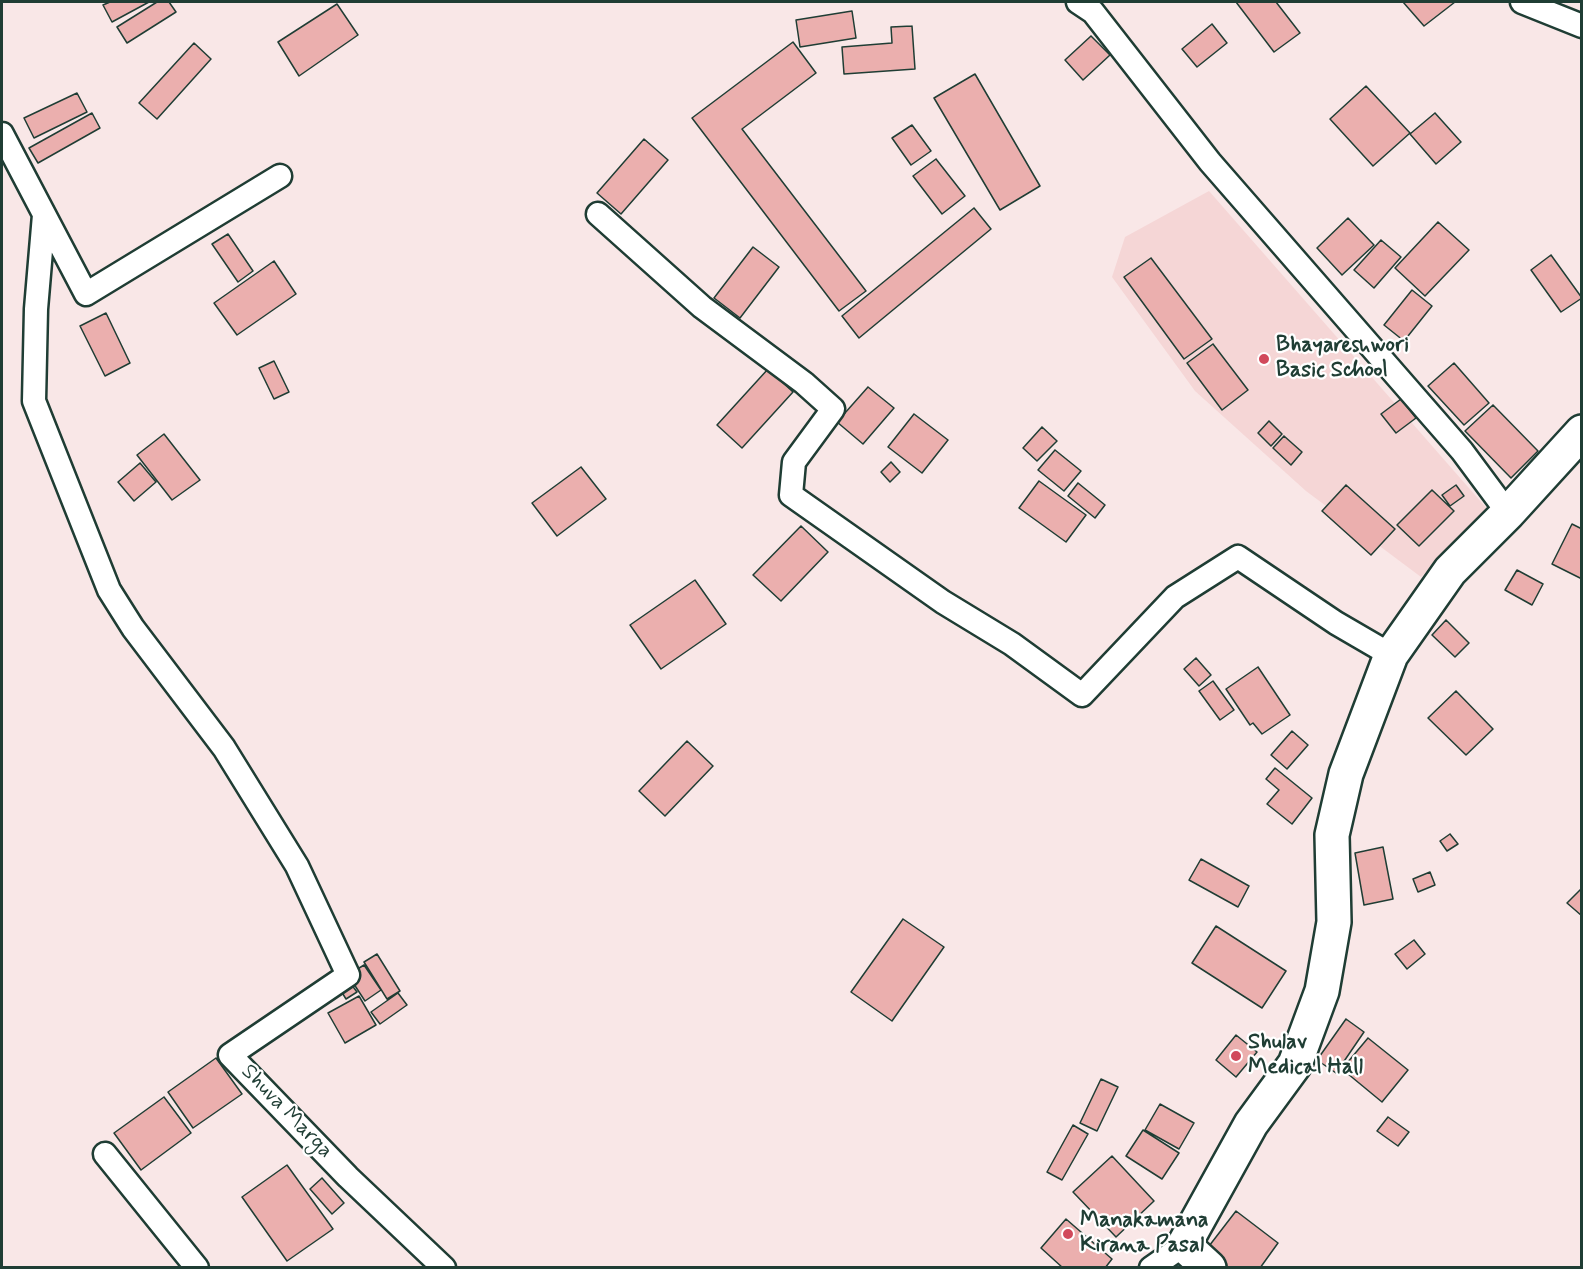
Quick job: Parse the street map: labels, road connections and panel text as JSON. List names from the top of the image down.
{
  "streets": {
    "street": ["Shuva Marga"]
  },
  "places": ["Bhayareshwori Basic School", "Shulav Medical Hall", "Manakamana Kirana Pasal"]
}
